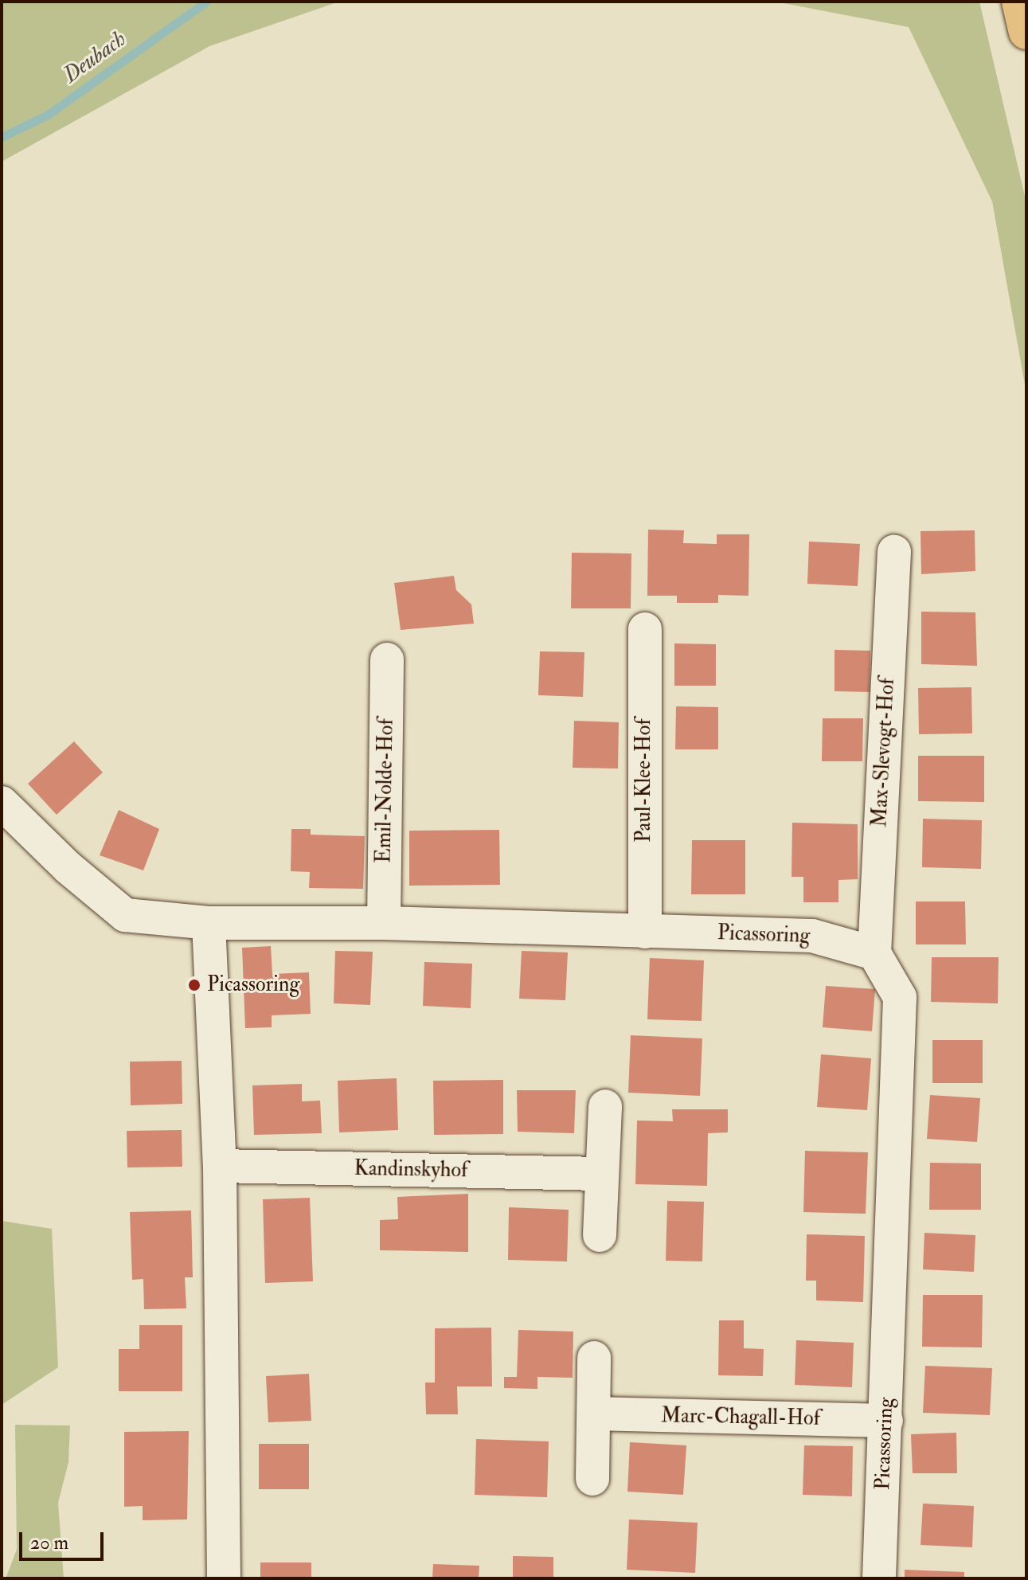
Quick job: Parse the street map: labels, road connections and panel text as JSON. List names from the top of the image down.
{
  "streets": {
    "street": [
      "Max-Slevogt-Hof",
      "Paul-Klee-Hof",
      "Emil-Nolde-Hof",
      "Picassoring",
      "Kandinskyhof",
      "Marc-Chagall-Hof"
    ]
  },
  "crossings": [
    ["Max-Slevogt-Hof", "Picassoring"],
    ["Paul-Klee-Hof", "Picassoring"],
    ["Emil-Nolde-Hof", "Picassoring"],
    ["Picassoring", "Marc-Chagall-Hof"]
  ],
  "water": ["Deubach"],
  "places": ["Picassoring"],
  "scale_bar": "20 m"
}
